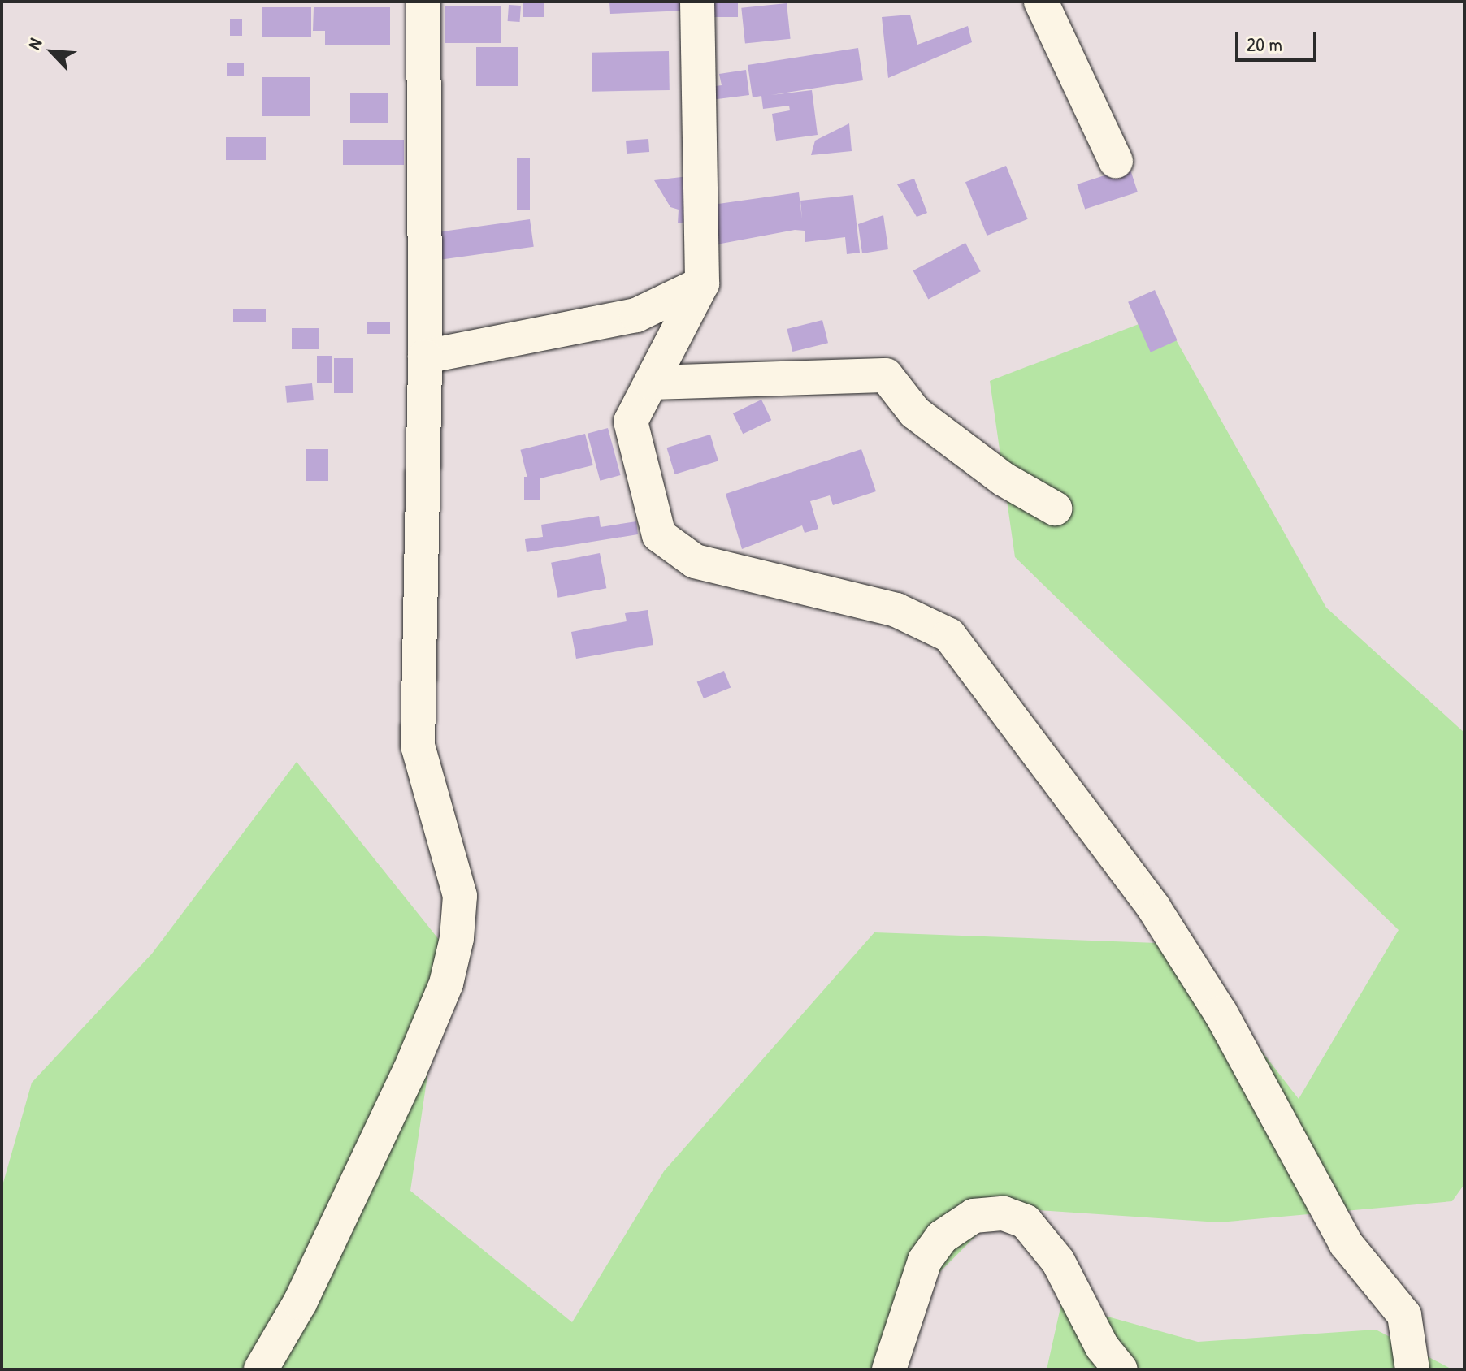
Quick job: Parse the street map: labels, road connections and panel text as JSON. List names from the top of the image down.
{
  "scale_bar": "20 m",
  "north": "top left"
}
